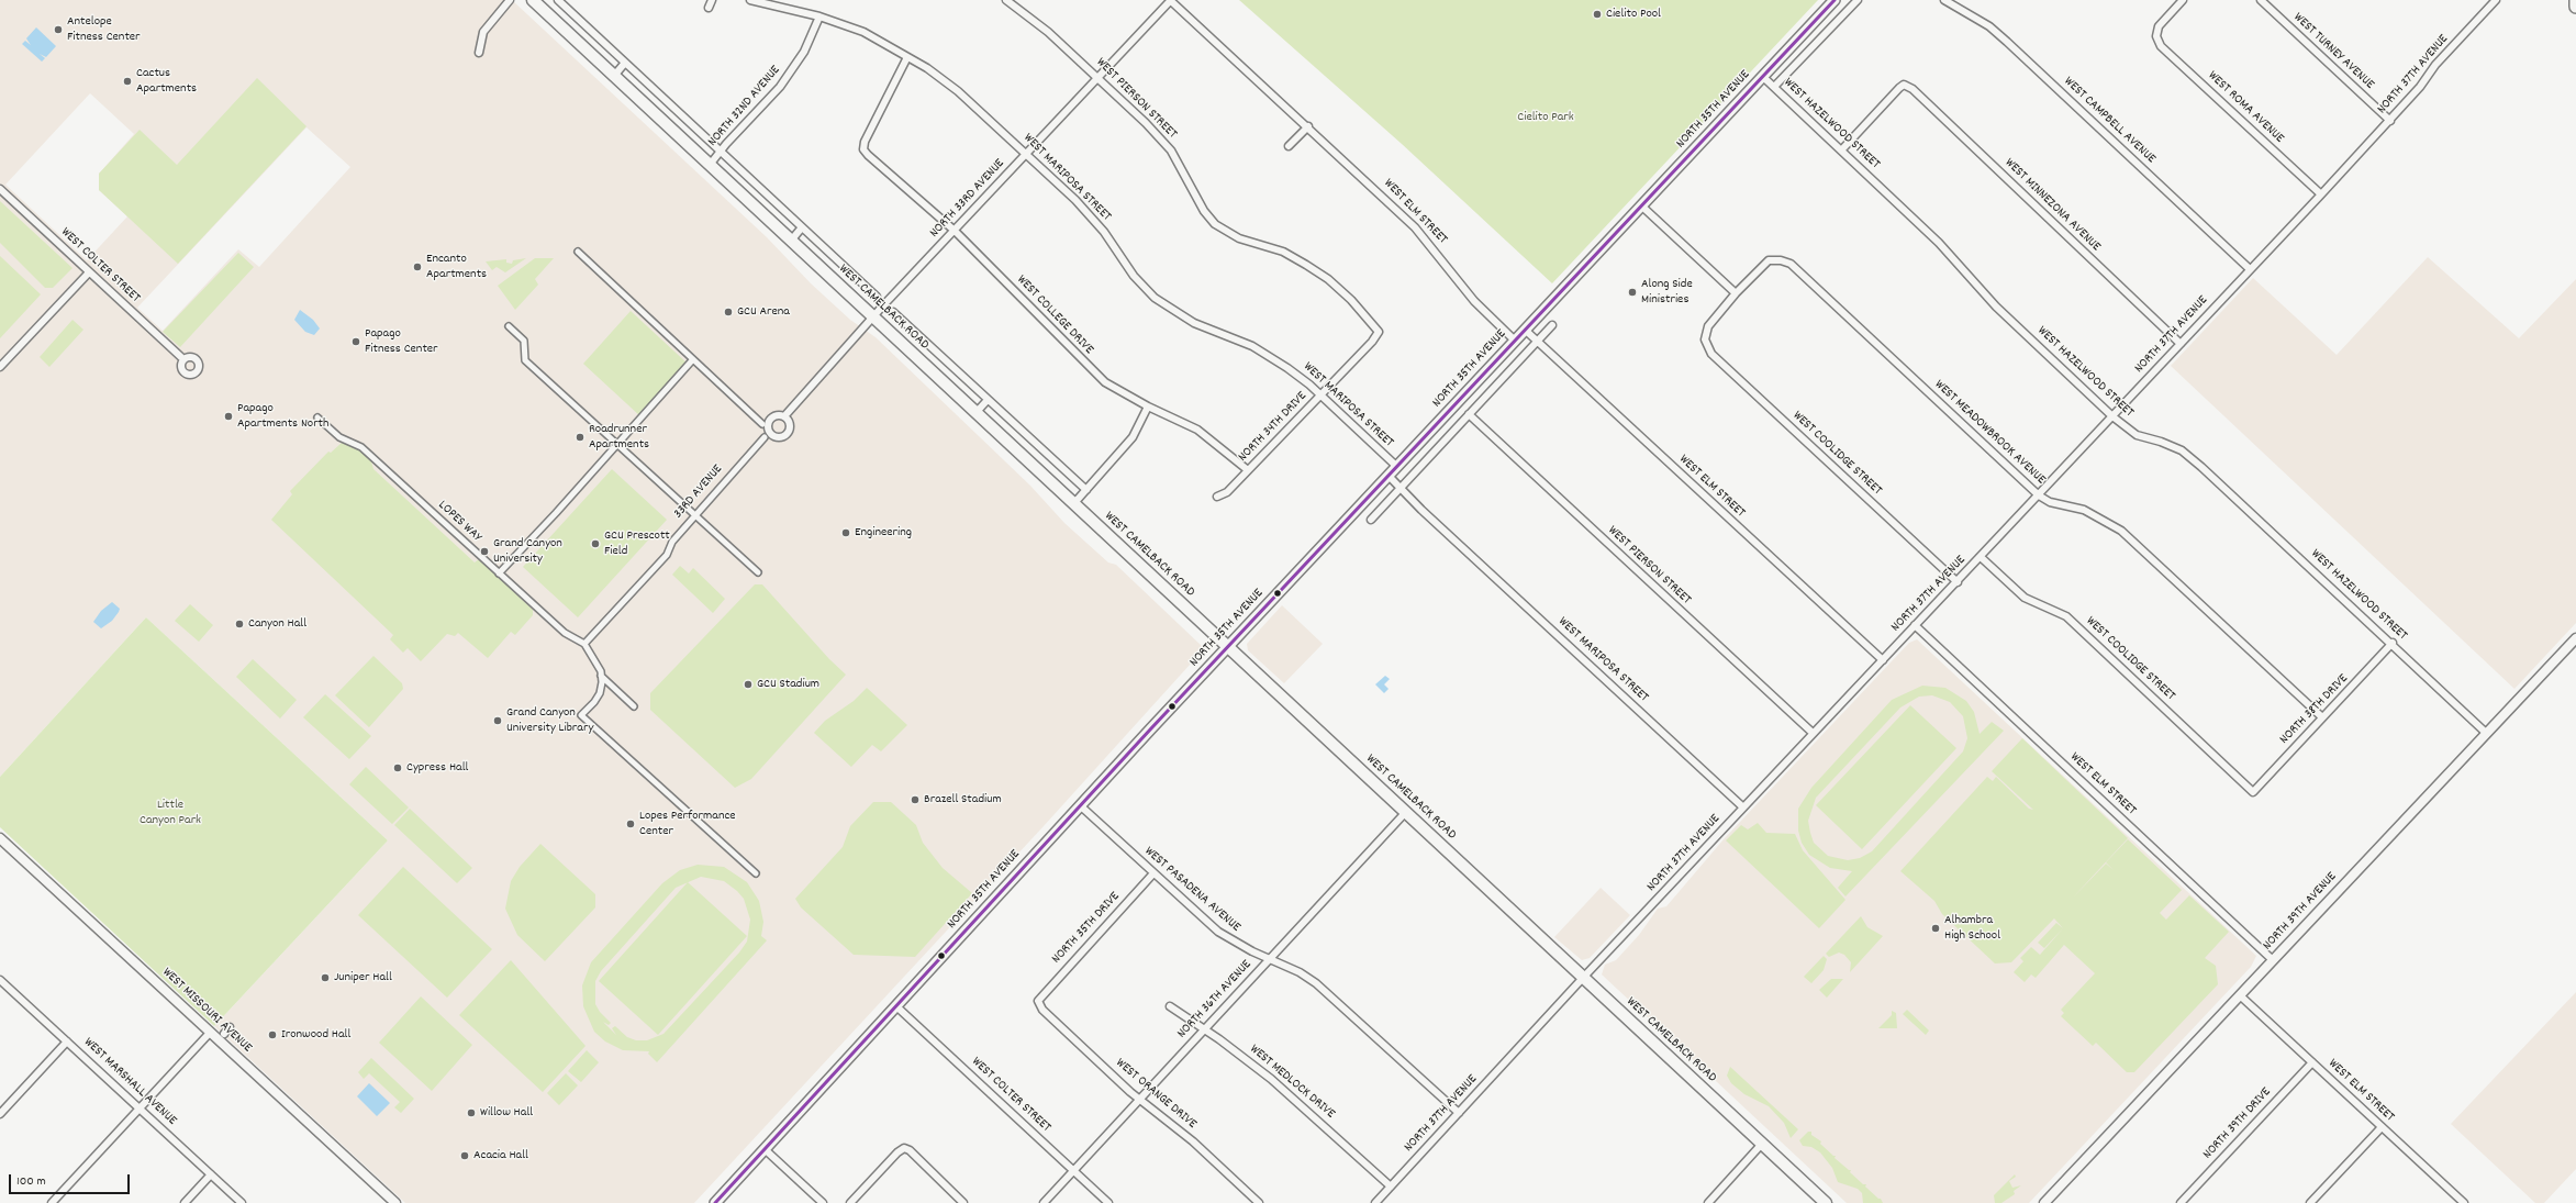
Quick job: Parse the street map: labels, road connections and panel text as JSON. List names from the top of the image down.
{
  "streets": {
    "main road": ["NORTH 35TH AVENUE", "WEST CAMELBACK ROAD"],
    "street": [
      "WEST TURNEY AVENUE",
      "NORTH 37TH AVENUE",
      "WEST PIERSON STREET",
      "NORTH 32ND AVENUE",
      "WEST ROMA AVENUE",
      "WEST CAMPBELL AVENUE",
      "WEST HAZELWOOD STREET",
      "WEST MARIPOSA STREET",
      "NORTH 33RD AVENUE",
      "WEST MINNEZONA AVENUE",
      "WEST ELM STREET",
      "WEST COLTER STREET",
      "WEST COLLEGE DRIVE",
      "NORTH 34TH DRIVE",
      "WEST MEADOWBROOK AVENUE",
      "WEST COOLIDGE STREET",
      "33RD AVENUE",
      "LOPES WAY",
      "NORTH 38TH DRIVE",
      "WEST PASADENA AVENUE",
      "NORTH 39TH AVENUE",
      "NORTH 35TH DRIVE",
      "NORTH 36TH AVENUE",
      "WEST MISSOURI AVENUE",
      "WEST MARSHALL AVENUE",
      "WEST MEDLOCK DRIVE",
      "WEST ORANGE DRIVE",
      "NORTH 39TH DRIVE"
    ]
  },
  "crossings": [
    ["WEST TURNEY AVENUE", "NORTH 37TH AVENUE"],
    ["NORTH 37TH AVENUE", "WEST PIERSON STREET"],
    ["NORTH 37TH AVENUE", "WEST ROMA AVENUE"],
    ["NORTH 37TH AVENUE", "WEST CAMPBELL AVENUE"],
    ["NORTH 37TH AVENUE", "WEST HAZELWOOD STREET"],
    ["NORTH 37TH AVENUE", "WEST MARIPOSA STREET"],
    ["NORTH 37TH AVENUE", "WEST MINNEZONA AVENUE"],
    ["NORTH 37TH AVENUE", "WEST ELM STREET"],
    ["NORTH 37TH AVENUE", "WEST CAMELBACK ROAD"],
    ["NORTH 37TH AVENUE", "WEST MEADOWBROOK AVENUE"],
    ["NORTH 37TH AVENUE", "WEST COOLIDGE STREET"],
    ["NORTH 37TH AVENUE", "WEST PASADENA AVENUE"],
    ["NORTH 37TH AVENUE", "WEST MEDLOCK DRIVE"],
    ["WEST PIERSON STREET", "NORTH 33RD AVENUE"],
    ["WEST PIERSON STREET", "NORTH 34TH DRIVE"],
    ["NORTH 32ND AVENUE", "WEST MARIPOSA STREET"],
    ["NORTH 32ND AVENUE", "WEST CAMELBACK ROAD"],
    ["NORTH 35TH AVENUE", "WEST HAZELWOOD STREET"],
    ["NORTH 35TH AVENUE", "WEST MARIPOSA STREET"],
    ["NORTH 35TH AVENUE", "WEST ELM STREET"],
    ["NORTH 35TH AVENUE", "WEST COLTER STREET"],
    ["NORTH 35TH AVENUE", "WEST CAMELBACK ROAD"],
    ["NORTH 35TH AVENUE", "WEST PASADENA AVENUE"],
    ["WEST HAZELWOOD STREET", "WEST MINNEZONA AVENUE"],
    ["WEST HAZELWOOD STREET", "NORTH 38TH DRIVE"],
    ["WEST HAZELWOOD STREET", "NORTH 39TH AVENUE"],
    ["WEST MARIPOSA STREET", "NORTH 33RD AVENUE"],
    ["WEST MARIPOSA STREET", "WEST COLLEGE DRIVE"],
    ["WEST MARIPOSA STREET", "NORTH 34TH DRIVE"],
    ["NORTH 33RD AVENUE", "WEST ELM STREET"],
    ["NORTH 33RD AVENUE", "WEST CAMELBACK ROAD"],
    ["NORTH 33RD AVENUE", "WEST COLLEGE DRIVE"],
    ["WEST ELM STREET", "NORTH 39TH AVENUE"],
    ["WEST ELM STREET", "NORTH 39TH DRIVE"],
    ["WEST COLTER STREET", "NORTH 36TH AVENUE"],
    ["WEST CAMELBACK ROAD", "NORTH 36TH AVENUE"],
    ["WEST COLLEGE DRIVE", "NORTH 34TH DRIVE"],
    ["WEST MEADOWBROOK AVENUE", "WEST COOLIDGE STREET"],
    ["WEST MEADOWBROOK AVENUE", "NORTH 38TH DRIVE"],
    ["WEST COOLIDGE STREET", "NORTH 38TH DRIVE"],
    ["33RD AVENUE", "LOPES WAY"],
    ["WEST PASADENA AVENUE", "NORTH 35TH DRIVE"],
    ["WEST PASADENA AVENUE", "NORTH 36TH AVENUE"],
    ["NORTH 35TH DRIVE", "WEST ORANGE DRIVE"],
    ["NORTH 36TH AVENUE", "WEST MEDLOCK DRIVE"],
    ["NORTH 36TH AVENUE", "WEST ORANGE DRIVE"]
  ],
  "parks": ["Cielito Park", "Little Canyon Park"],
  "places": [
    "Cielito Pool",
    "Antelope Fitness Center",
    "Cactus Apartments",
    "Encanto Apartments",
    "Along Side Ministries",
    "GCU Arena",
    "Papago Fitness Center",
    "Papago Apartments North",
    "Roadrunner Apartments",
    "Engineering",
    "GCU Prescott Field",
    "Grand Canyon University",
    "Canyon Hall",
    "GCU Stadium",
    "Grand Canyon University Library",
    "Cypress Hall",
    "Brazell Stadium",
    "Lopes Performance Center",
    "Alhambra High School",
    "Juniper Hall",
    "Ironwood Hall",
    "Willow Hall",
    "Acacia Hall"
  ],
  "scale_bar": "100 m"
}
